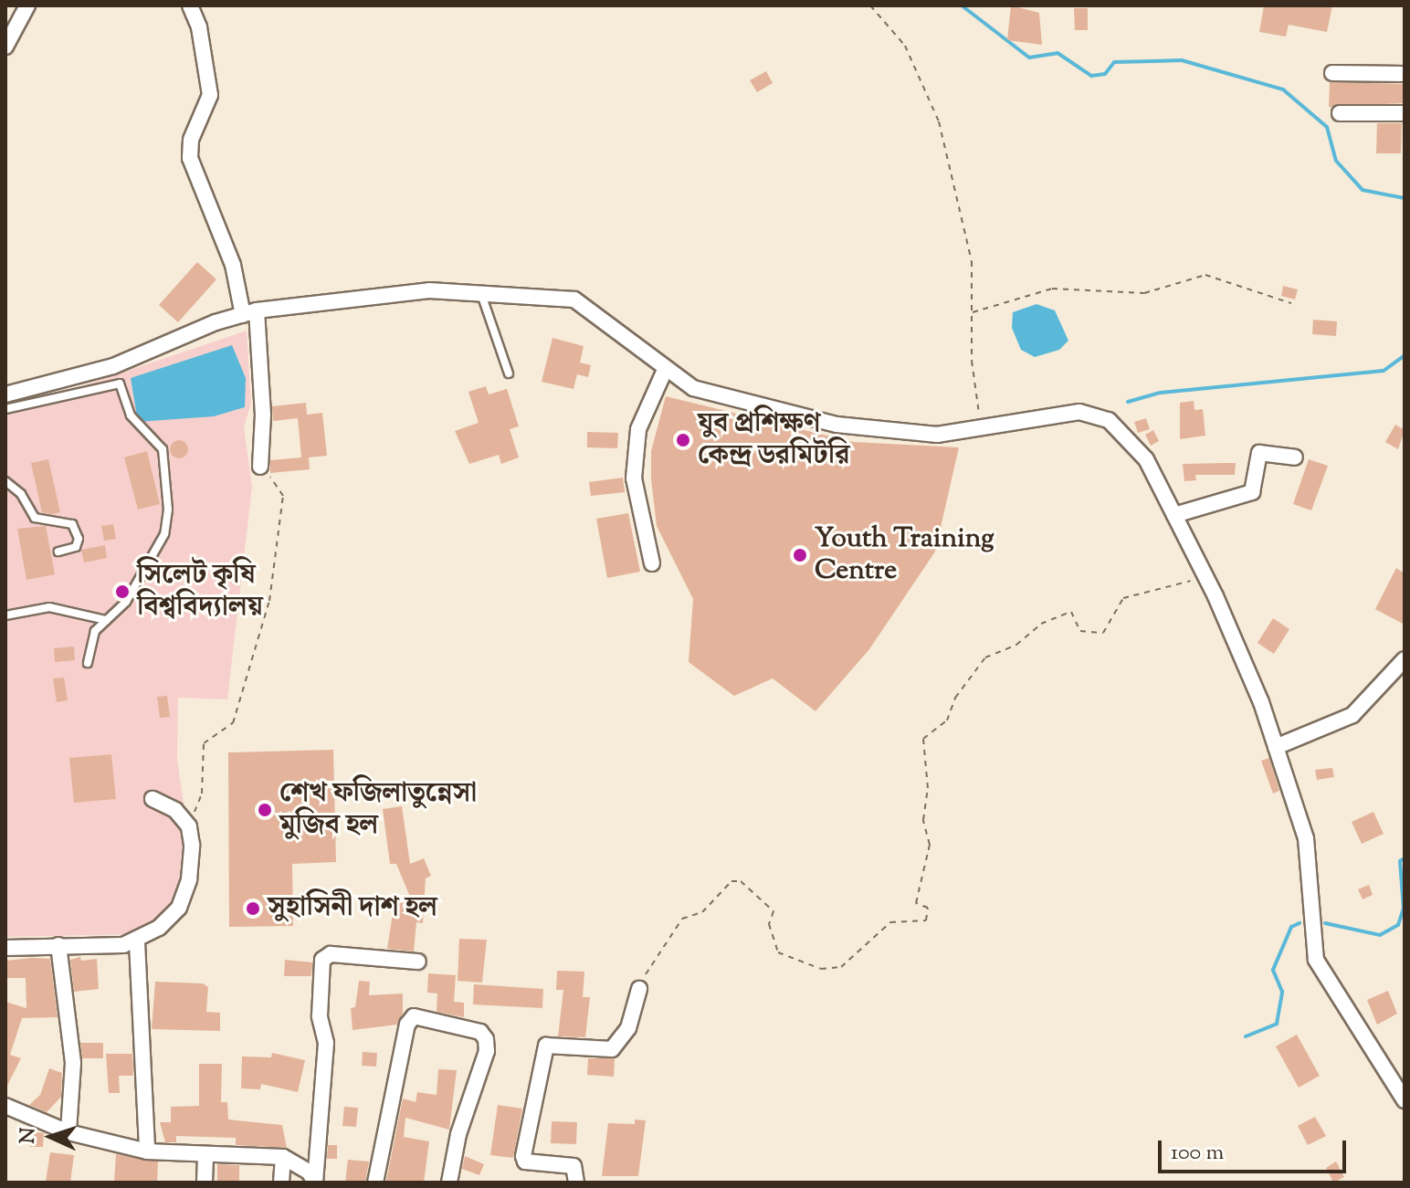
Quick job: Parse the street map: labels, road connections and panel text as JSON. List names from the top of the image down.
{
  "places": [
    "যুব প্রশিক্ষণ কেন্দ্র ডরমিটরি",
    "Youth Training Centre",
    "সিলেট কৃষি বিশ্ববিদ্যালয়",
    "শেখ ফজিলাতুন্নেসা মুজিব হল",
    "সুহাসিনী দাশ হল"
  ],
  "scale_bar": "100 m",
  "north": "left"
}
